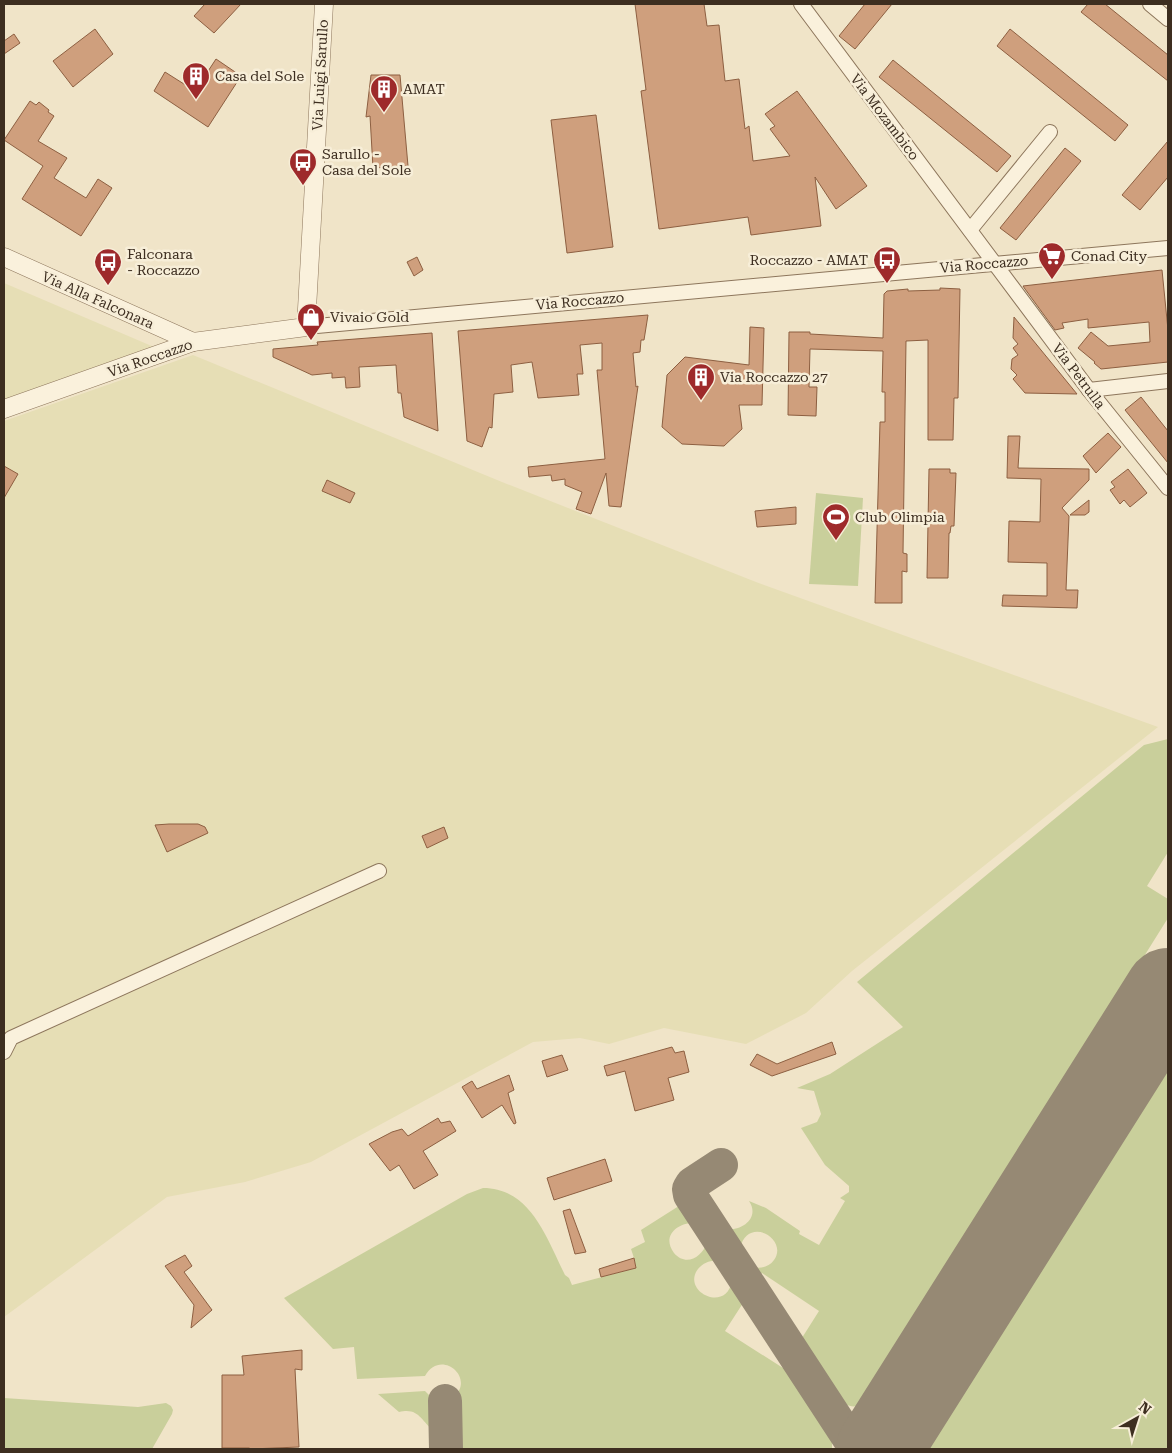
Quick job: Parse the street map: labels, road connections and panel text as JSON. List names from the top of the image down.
{
  "streets": {
    "street": [
      "Via Luigi Sarullo",
      "Via Mozambico",
      "Via Roccazzo",
      "Via Alla Falconara",
      "Via Petrulla"
    ]
  },
  "crossings": [
    ["Via Luigi Sarullo", "Via Roccazzo"],
    ["Via Mozambico", "Via Roccazzo"],
    ["Via Mozambico", "Via Petrulla"],
    ["Via Roccazzo", "Via Alla Falconara"],
    ["Via Roccazzo", "Via Petrulla"]
  ],
  "places": {
    "building": ["Casa del Sole", "AMAT", "Via Roccazzo 27"],
    "bus stop": ["Sarullo - Casa del Sole", "Roccazzo - AMAT", "Falconara - Roccazzo"],
    "supermarket": ["Conad City"],
    "shop": ["Vivaio Gold"],
    "sports": ["Club Olimpia"]
  },
  "north": "top right"
}
